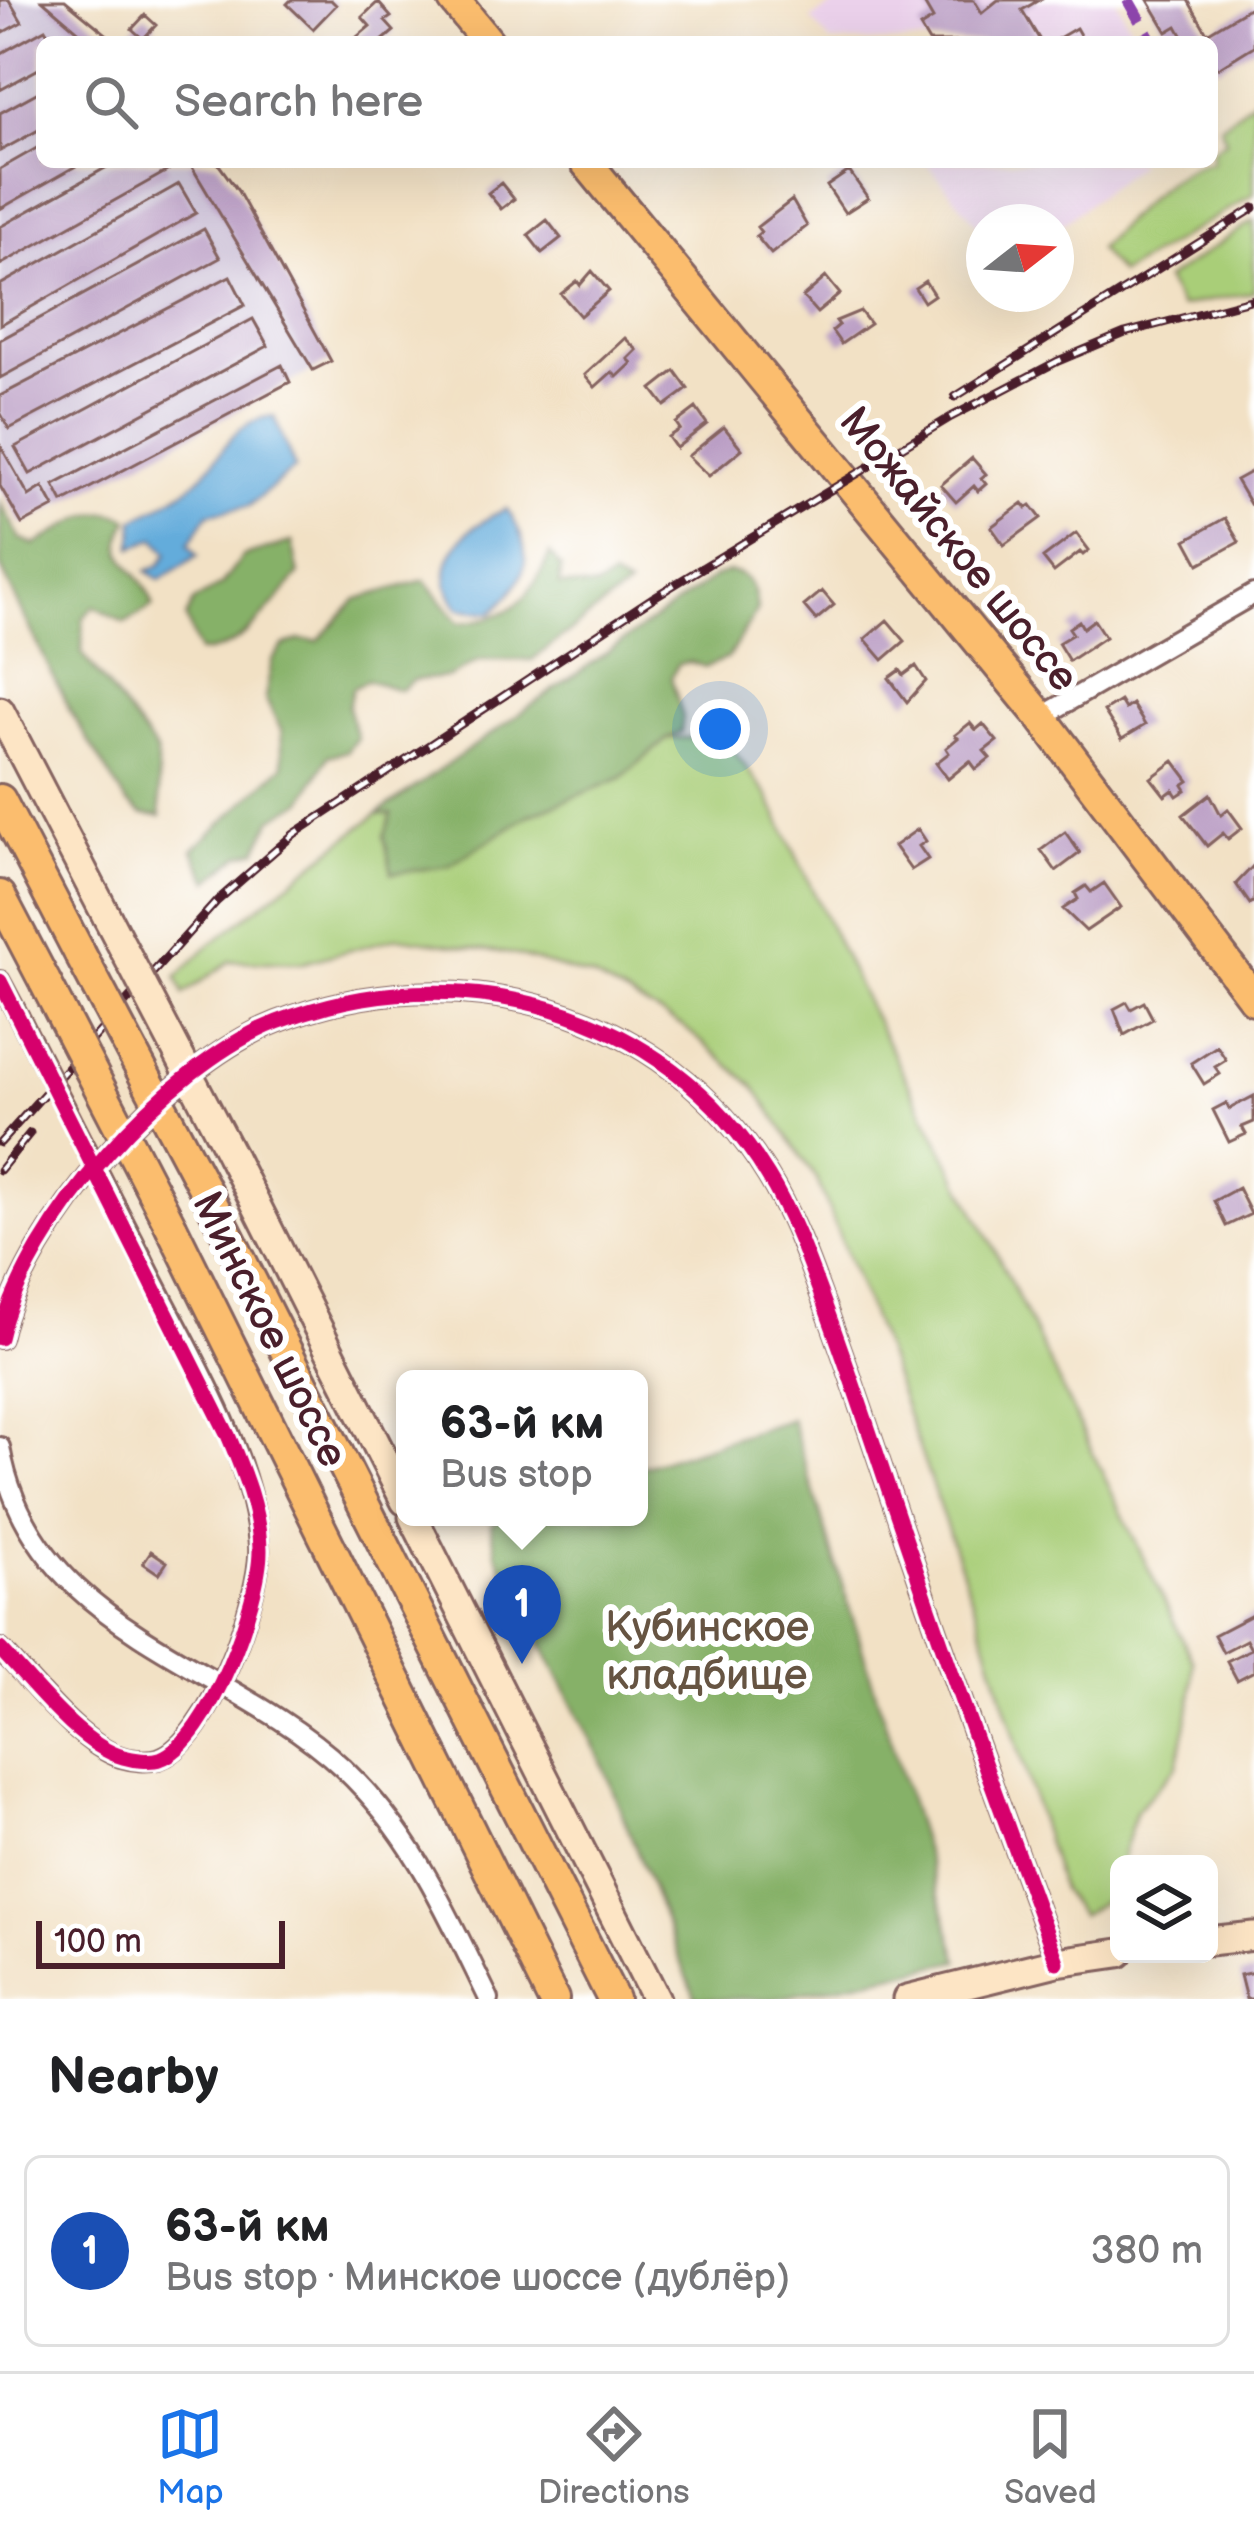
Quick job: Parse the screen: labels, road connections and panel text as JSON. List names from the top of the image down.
{
  "streets": {
    "main road": ["Можайское шоссе", "Минское шоссе"]
  },
  "parks": ["Кубинское кладбище"],
  "scale_bar": "100 m",
  "north": "right",
  "page": {
    "search": "Search here",
    "popup": ["63-й км", "Bus stop"],
    "pins": "1",
    "scale": "100 m",
    "heading": "Nearby",
    "list": [
      {
        "mark": "1",
        "name": "63-й км",
        "note": "Bus stop · Минское шоссе (дублёр)",
        "value": "380 m"
      }
    ],
    "nav": ["Map", "Directions", "Saved"]
  }
}
